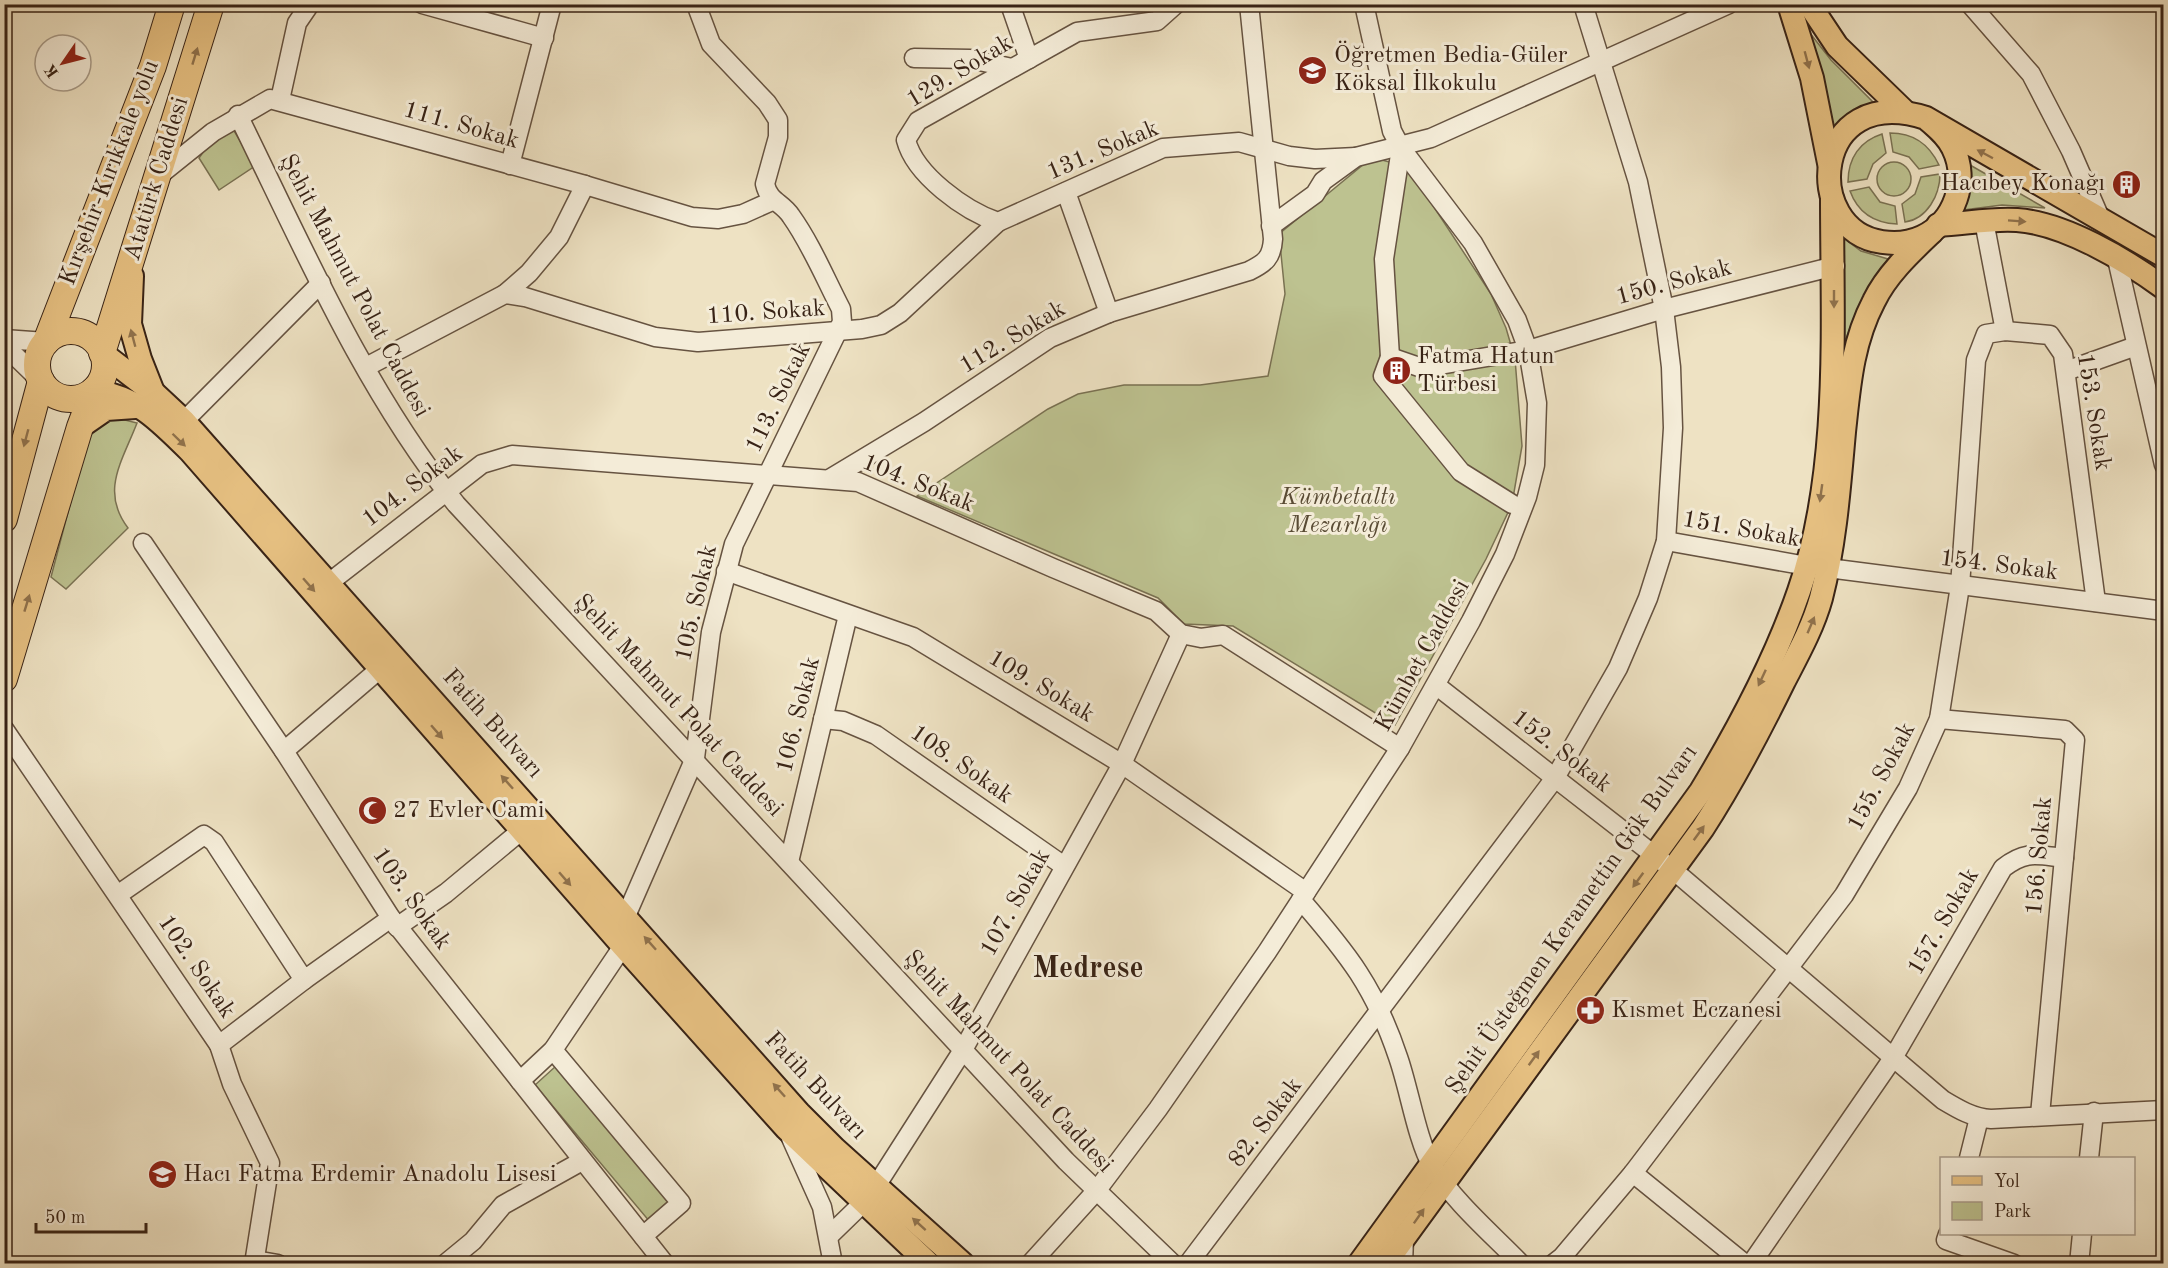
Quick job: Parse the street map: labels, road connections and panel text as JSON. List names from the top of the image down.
{
  "streets": {
    "highway": ["Kırşehir-Kırıkkale yolu", "Atatürk Caddesi"],
    "main road": ["Fatih Bulvarı", "Şehit Üsteğmen Keramettin Gök Bulvarı"],
    "street": [
      "129. Sokak",
      "111. Sokak",
      "131. Sokak",
      "150. Sokak",
      "Şehit Mahmut Polat Caddesi",
      "110. Sokak",
      "112. Sokak",
      "113. Sokak",
      "153. Sokak",
      "104. Sokak",
      "151. Sokak",
      "154. Sokak",
      "105. Sokak",
      "Kümbet Caddesi",
      "109. Sokak",
      "106. Sokak",
      "152. Sokak",
      "108. Sokak",
      "155. Sokak",
      "156. Sokak",
      "103. Sokak",
      "107. Sokak",
      "157. Sokak",
      "102. Sokak",
      "82. Sokak"
    ]
  },
  "crossings": [
    ["129. Sokak", "131. Sokak"],
    ["129. Sokak", "110. Sokak"],
    ["111. Sokak", "113. Sokak"],
    ["131. Sokak", "110. Sokak"],
    ["131. Sokak", "112. Sokak"],
    ["Kırşehir-Kırıkkale yolu", "Atatürk Caddesi"],
    ["Kırşehir-Kırıkkale yolu", "Fatih Bulvarı"],
    ["Atatürk Caddesi", "Fatih Bulvarı"],
    ["150. Sokak", "Kümbet Caddesi"],
    ["150. Sokak", "Şehit Üsteğmen Keramettin Gök Bulvarı"],
    ["150. Sokak", "82. Sokak"],
    ["Şehit Mahmut Polat Caddesi", "104. Sokak"],
    ["Şehit Mahmut Polat Caddesi", "105. Sokak"],
    ["Şehit Mahmut Polat Caddesi", "Kümbet Caddesi"],
    ["Şehit Mahmut Polat Caddesi", "106. Sokak"],
    ["Şehit Mahmut Polat Caddesi", "107. Sokak"],
    ["110. Sokak", "113. Sokak"],
    ["112. Sokak", "104. Sokak"],
    ["113. Sokak", "104. Sokak"],
    ["113. Sokak", "105. Sokak"],
    ["153. Sokak", "154. Sokak"],
    ["104. Sokak", "105. Sokak"],
    ["104. Sokak", "Fatih Bulvarı"],
    ["104. Sokak", "107. Sokak"],
    ["151. Sokak", "154. Sokak"],
    ["151. Sokak", "Şehit Üsteğmen Keramettin Gök Bulvarı"],
    ["151. Sokak", "82. Sokak"],
    ["154. Sokak", "155. Sokak"],
    ["154. Sokak", "Şehit Üsteğmen Keramettin Gök Bulvarı"],
    ["105. Sokak", "109. Sokak"],
    ["105. Sokak", "Fatih Bulvarı"],
    ["Kümbet Caddesi", "109. Sokak"],
    ["Kümbet Caddesi", "152. Sokak"],
    ["109. Sokak", "106. Sokak"],
    ["109. Sokak", "107. Sokak"],
    ["109. Sokak", "Şehit Üsteğmen Keramettin Gök Bulvarı"],
    ["109. Sokak", "82. Sokak"],
    ["106. Sokak", "108. Sokak"],
    ["Fatih Bulvarı", "107. Sokak"],
    ["152. Sokak", "155. Sokak"],
    ["152. Sokak", "Şehit Üsteğmen Keramettin Gök Bulvarı"],
    ["152. Sokak", "157. Sokak"],
    ["152. Sokak", "82. Sokak"],
    ["108. Sokak", "107. Sokak"],
    ["155. Sokak", "156. Sokak"],
    ["156. Sokak", "157. Sokak"]
  ],
  "one_way": ["Atatürk Caddesi"],
  "districts": ["Medrese"],
  "parks": ["Kümbetaltı Mezarlığı"],
  "places": {
    "school or university": ["Öğretmen Bedia-Güler Köksal İlkokulu", "Hacı Fatma Erdemir Anadolu Lisesi"],
    "building": ["Hacıbey Konağı", "Fatma Hatun Türbesi"],
    "mosque": ["27 Evler Cami"],
    "pharmacy": ["Kısmet Eczanesi"]
  },
  "legend": ["Yol", "Park"],
  "scale_bar": "50 m",
  "north": "bottom left"
}
